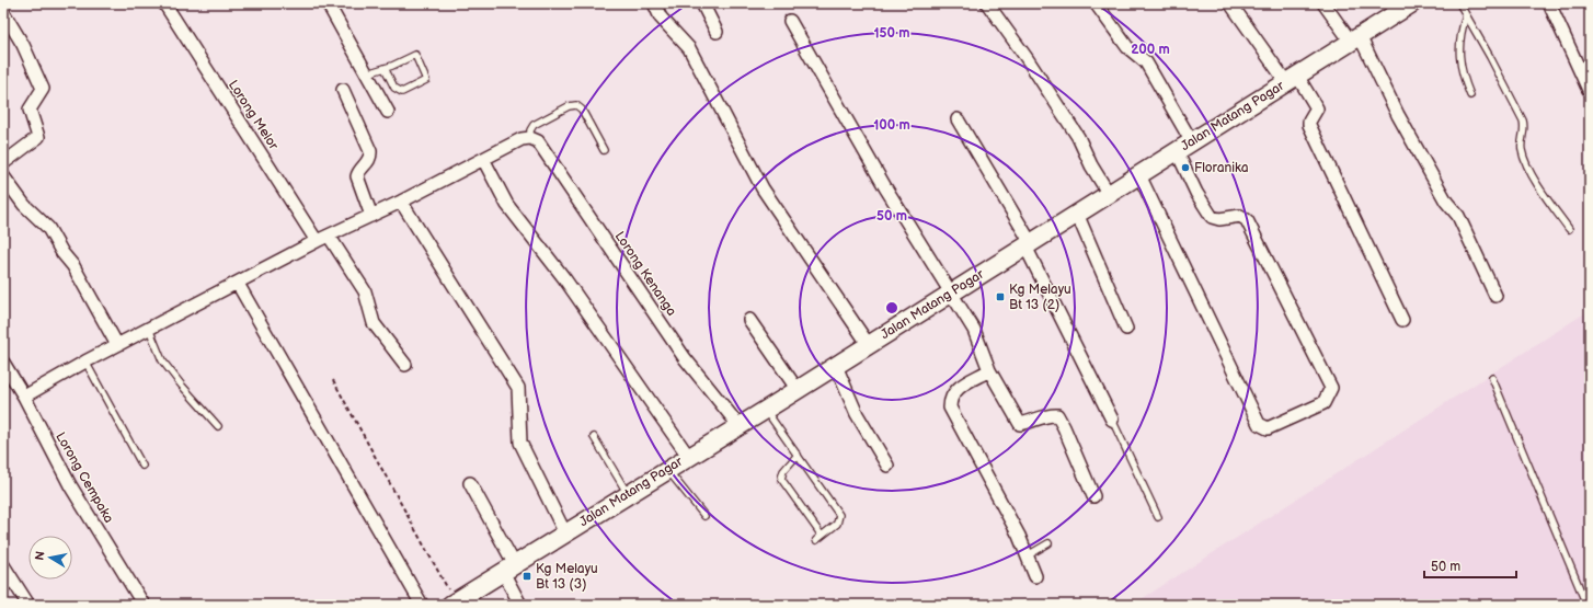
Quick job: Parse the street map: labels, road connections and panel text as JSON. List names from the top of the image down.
{
  "streets": {
    "main road": ["Jalan Matang Pagar"],
    "street": ["Lorong Melor", "Lorong Kenanga", "Lorong Cempaka"]
  },
  "crossings": [
    ["Jalan Matang Pagar", "Lorong Kenanga"]
  ],
  "places": {
    "other": ["Floranika"],
    "transit": ["Kg Melayu Bt 13 (2)", "Kg Melayu Bt 13 (3)"]
  },
  "scale_bar": "50 m",
  "north": "left",
  "rings": [
    "150 m",
    "200 m",
    "100 m",
    "50 m"
  ]
}
